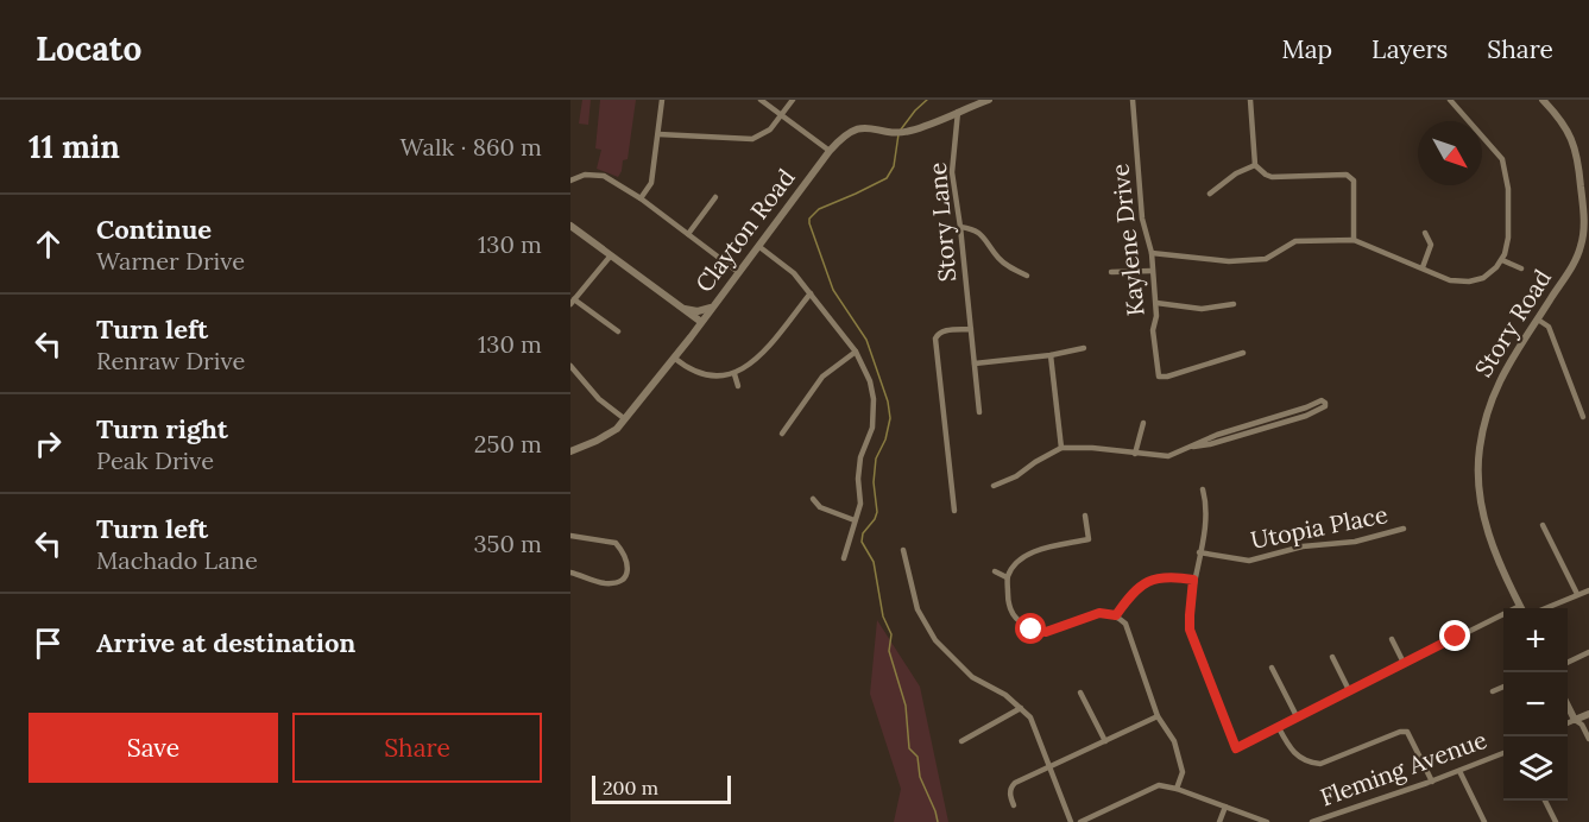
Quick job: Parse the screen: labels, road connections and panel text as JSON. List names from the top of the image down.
{
  "streets": {
    "street": [
      "Story Lane",
      "Clayton Road",
      "Kaylene Drive",
      "Story Road",
      "Utopia Place",
      "Fleming Avenue"
    ]
  },
  "crossings": [
    ["Story Lane", "Clayton Road"]
  ],
  "scale_bar": "200 m",
  "north": "bottom right",
  "page": {
    "header": "Locato",
    "nav": ["Map", "Layers", "Share"],
    "heading": ["11 min", "Walk · 860 m"],
    "list": [
      ["Continue", "Warner Drive", "130 m"],
      ["Turn left", "Renraw Drive", "130 m"],
      ["Turn right", "Peak Drive", "250 m"],
      ["Turn left", "Machado Lane", "350 m"],
      "Arrive at destination"
    ],
    "map_buttons": ["+", "−"],
    "buttons": ["Save", "Share"],
    "scale": "200 m"
  }
}
